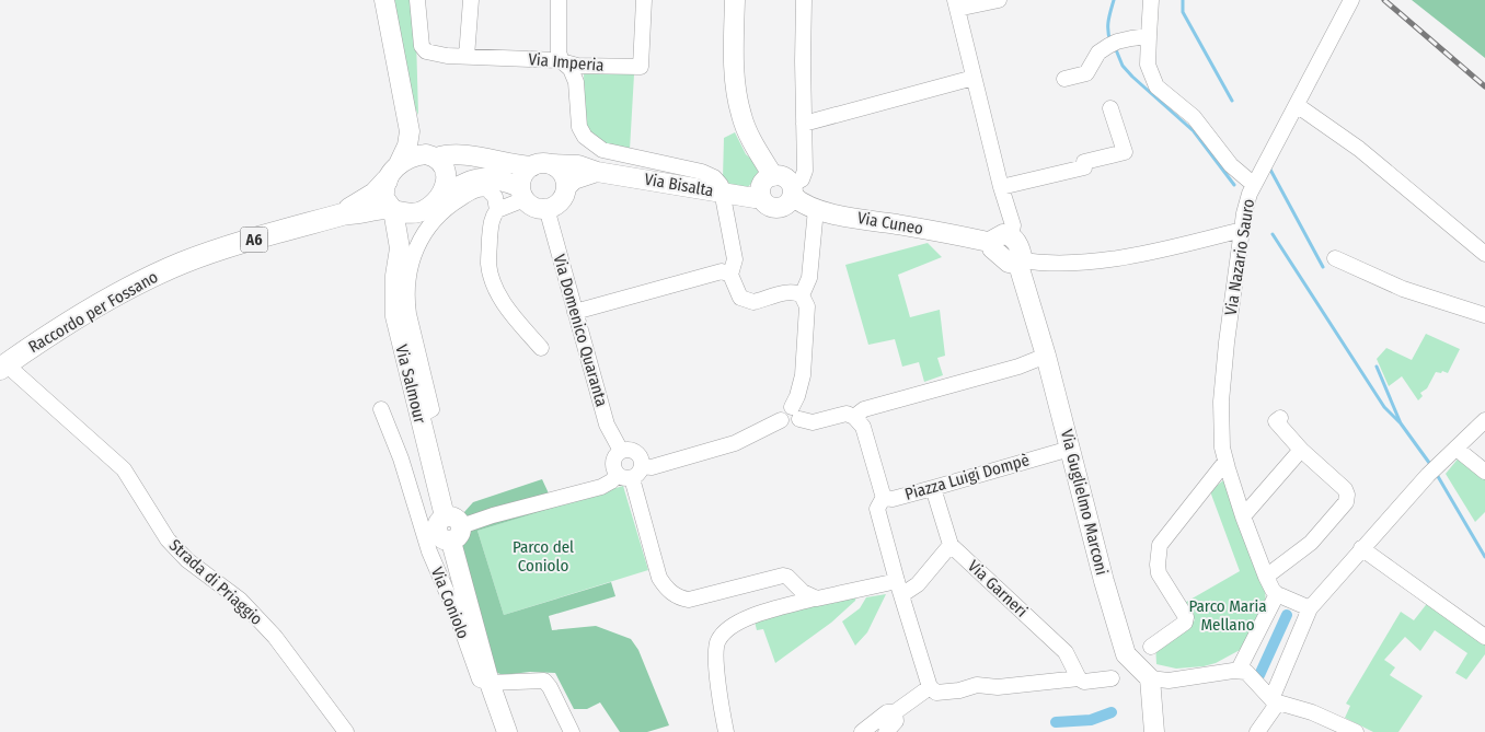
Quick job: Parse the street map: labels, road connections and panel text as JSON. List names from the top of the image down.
{
  "streets": {
    "highway": ["A6", "Raccordo per Fossano"],
    "main road": [
      "Via Bisalta",
      "Via Cuneo",
      "Via Salmour",
      "Via Guglielmo Marconi"
    ],
    "street": [
      "Via Imperia",
      "Via Nazario Sauro",
      "Via Domenico Quaranta",
      "Piazza Luigi Dompè",
      "Strada di Priaggio",
      "Via Garneri",
      "Via Coniolo"
    ]
  },
  "crossings": [
    ["Via Bisalta", "Via Cuneo"],
    ["Via Bisalta", "Raccordo per Fossano"],
    ["Via Bisalta", "Via Domenico Quaranta"],
    ["Via Bisalta", "Via Salmour"],
    ["Via Cuneo", "Via Guglielmo Marconi"],
    ["Raccordo per Fossano", "Via Salmour"],
    ["Raccordo per Fossano", "Strada di Priaggio"],
    ["Via Salmour", "Via Coniolo"],
    ["Piazza Luigi Dompè", "Via Guglielmo Marconi"],
    ["Piazza Luigi Dompè", "Via Garneri"]
  ],
  "parks": ["Parco del Coniolo", "Parco Maria Mellano"]
}
